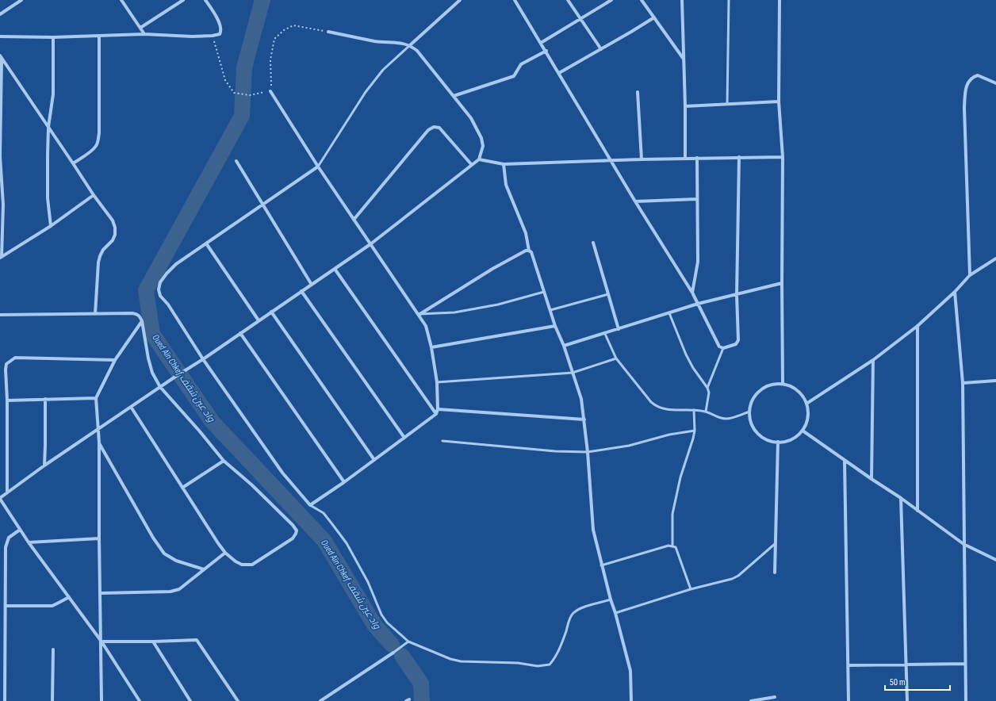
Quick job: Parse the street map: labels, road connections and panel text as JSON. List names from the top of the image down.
{
  "water": ["Oued Aïn Chkef واد عين شقف"],
  "scale_bar": "50 m"
}
